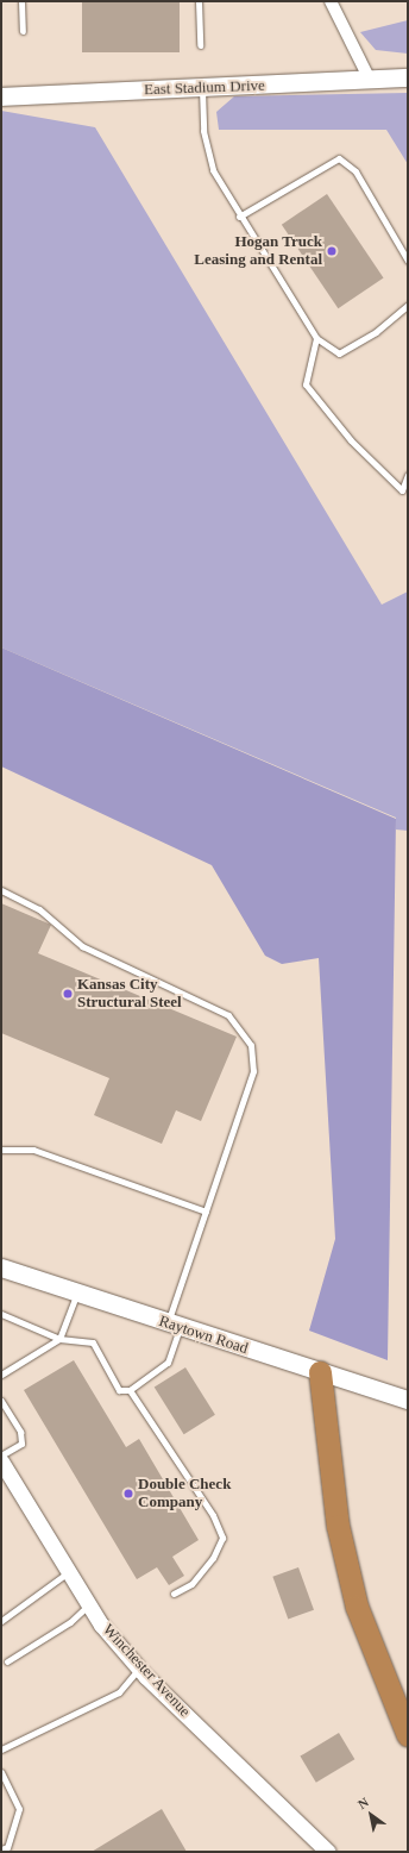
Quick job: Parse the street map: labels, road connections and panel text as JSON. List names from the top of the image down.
{
  "streets": {
    "main road": ["East Stadium Drive", "Raytown Road"],
    "street": ["Winchester Avenue"]
  },
  "places": ["Hogan Truck Leasing and Rental", "Kansas City Structural Steel", "Double Check Company"],
  "north": "top left"
}
